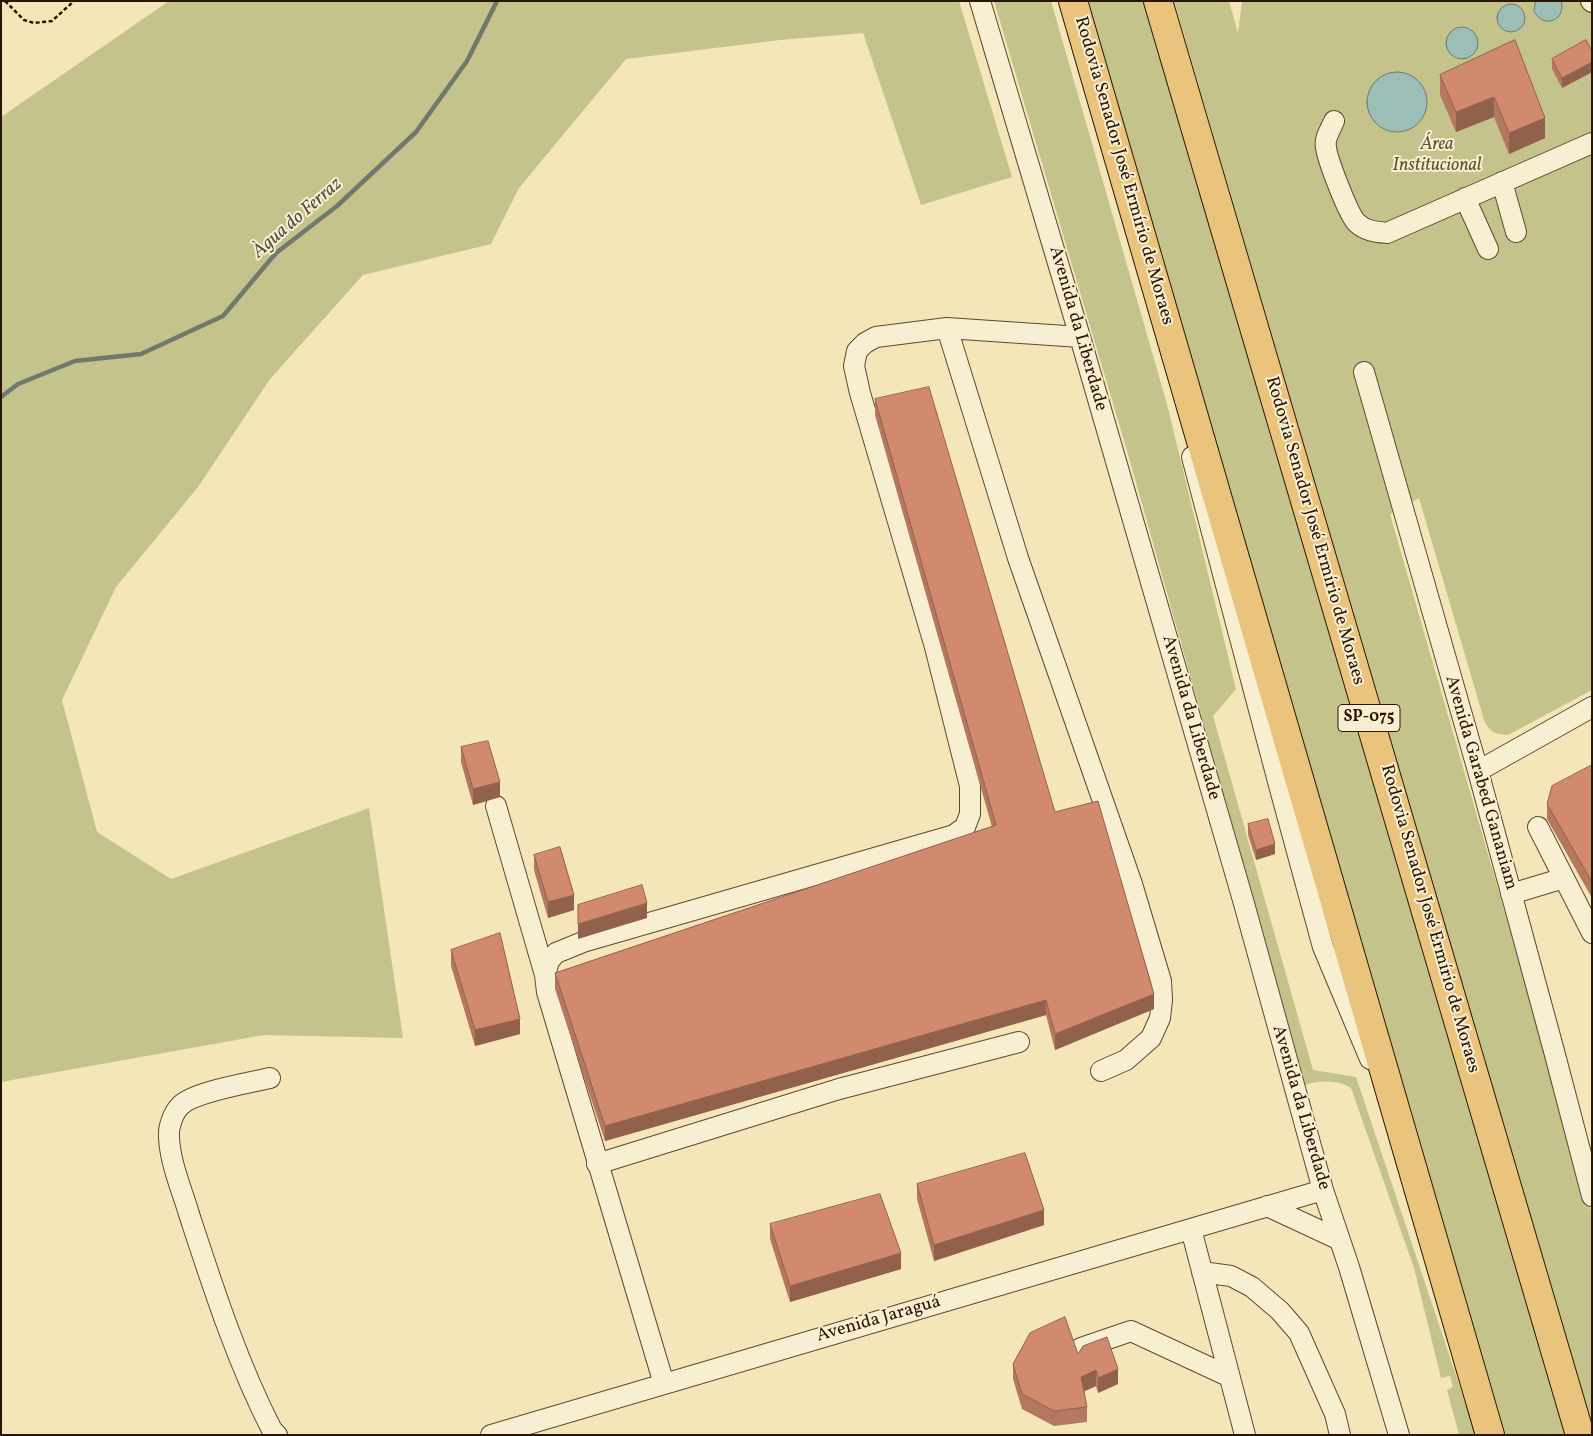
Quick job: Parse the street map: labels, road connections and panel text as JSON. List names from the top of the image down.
{
  "streets": {
    "highway": ["Rodovia Senador José Ermírio de Moraes", "SP-075"],
    "street": ["Avenida da Liberdade", "Avenida Garabed Gananiam", "Avenida Jaraguá"]
  },
  "crossings": [
    ["Avenida da Liberdade", "Avenida Jaraguá"]
  ],
  "water": ["Àgua do Ferraz"],
  "parks": ["Área Institucional"]
}
